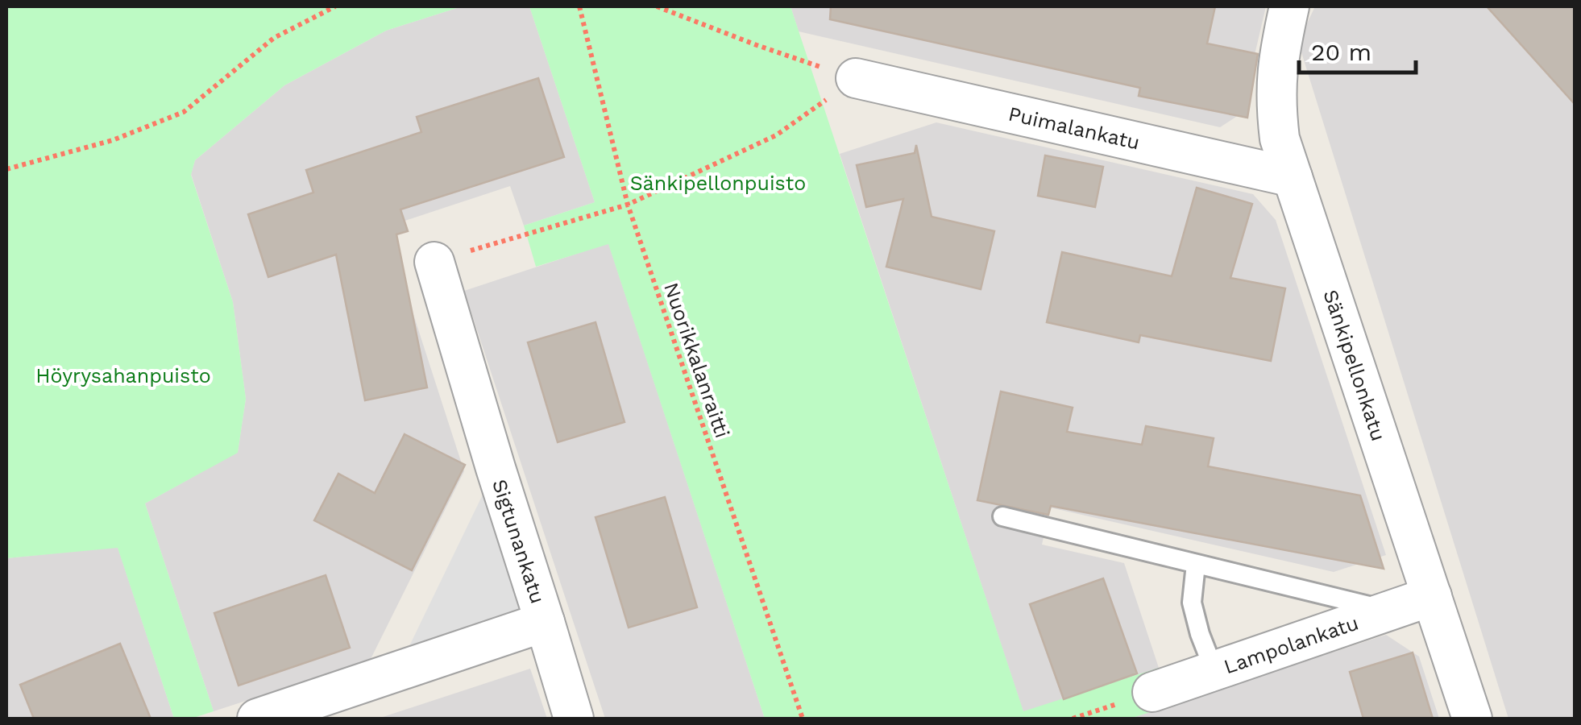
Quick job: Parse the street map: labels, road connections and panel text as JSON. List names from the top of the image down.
{
  "streets": {
    "street": [
      "Puimalankatu",
      "Sänkipellonkatu",
      "Sigtunankatu",
      "Lampolankatu"
    ],
    "path": ["Nuorikkalanraitti"]
  },
  "crossings": [
    ["Puimalankatu", "Sänkipellonkatu"],
    ["Sänkipellonkatu", "Lampolankatu"]
  ],
  "parks": ["Sänkipellonpuisto", "Höyrysahanpuisto"],
  "scale_bar": "20 m"
}
